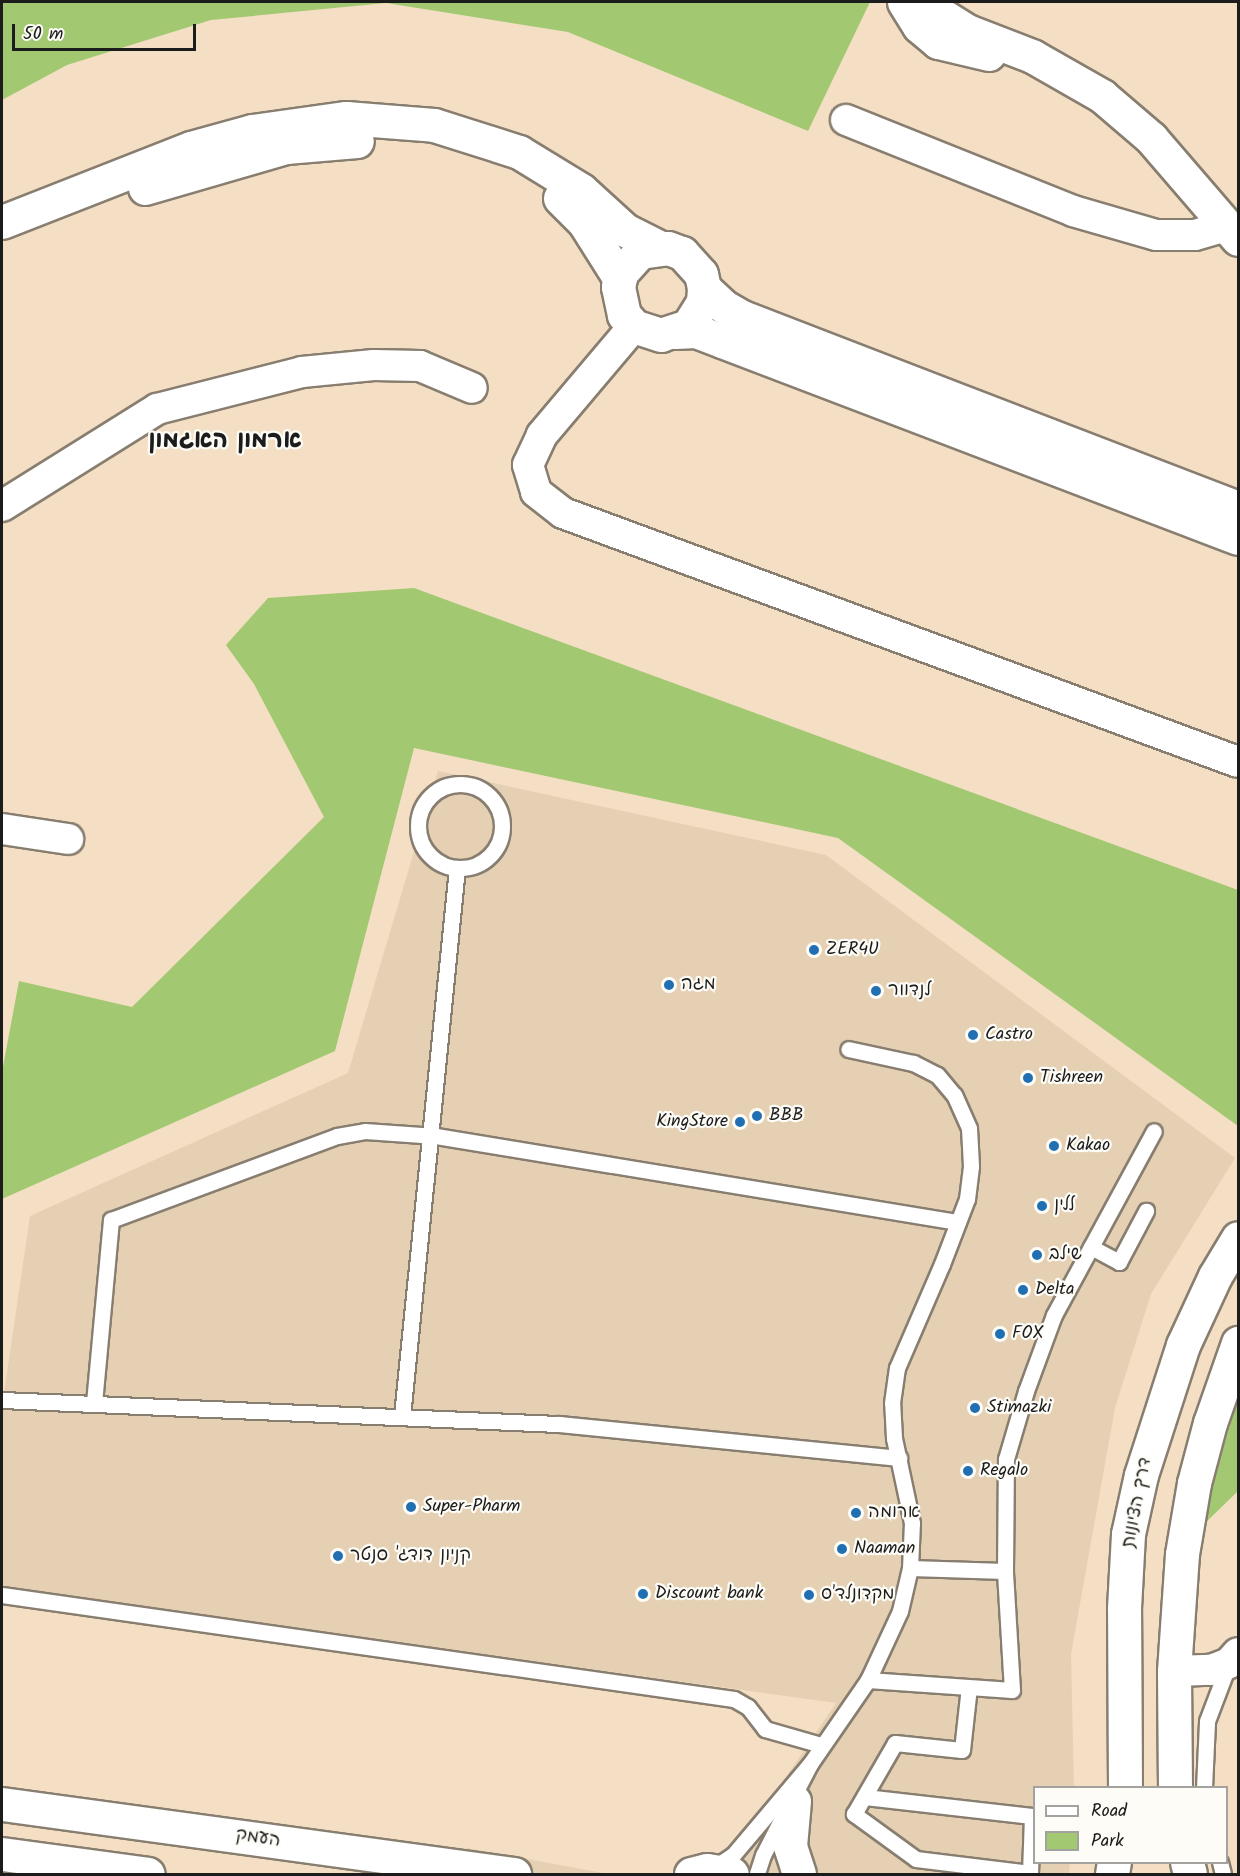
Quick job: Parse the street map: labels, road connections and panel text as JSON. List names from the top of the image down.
{
  "streets": {
    "main road": ["דרך הציונות", "העמק"]
  },
  "districts": ["ארמון האגמון"],
  "places": [
    "ZER4U",
    "מגה",
    "לנדוור",
    "Castro",
    "Tishreen",
    "BBB",
    "KingStore",
    "Kakao",
    "ללין",
    "שילב",
    "Delta",
    "FOX",
    "Stimazki",
    "Regalo",
    "Super-Pharm",
    "ארומה",
    "Naaman",
    "קניון דודג' סנטר",
    "Discount bank",
    "מקדונלד'ס"
  ],
  "legend": ["Road", "Park"],
  "scale_bar": "50 m"
}
